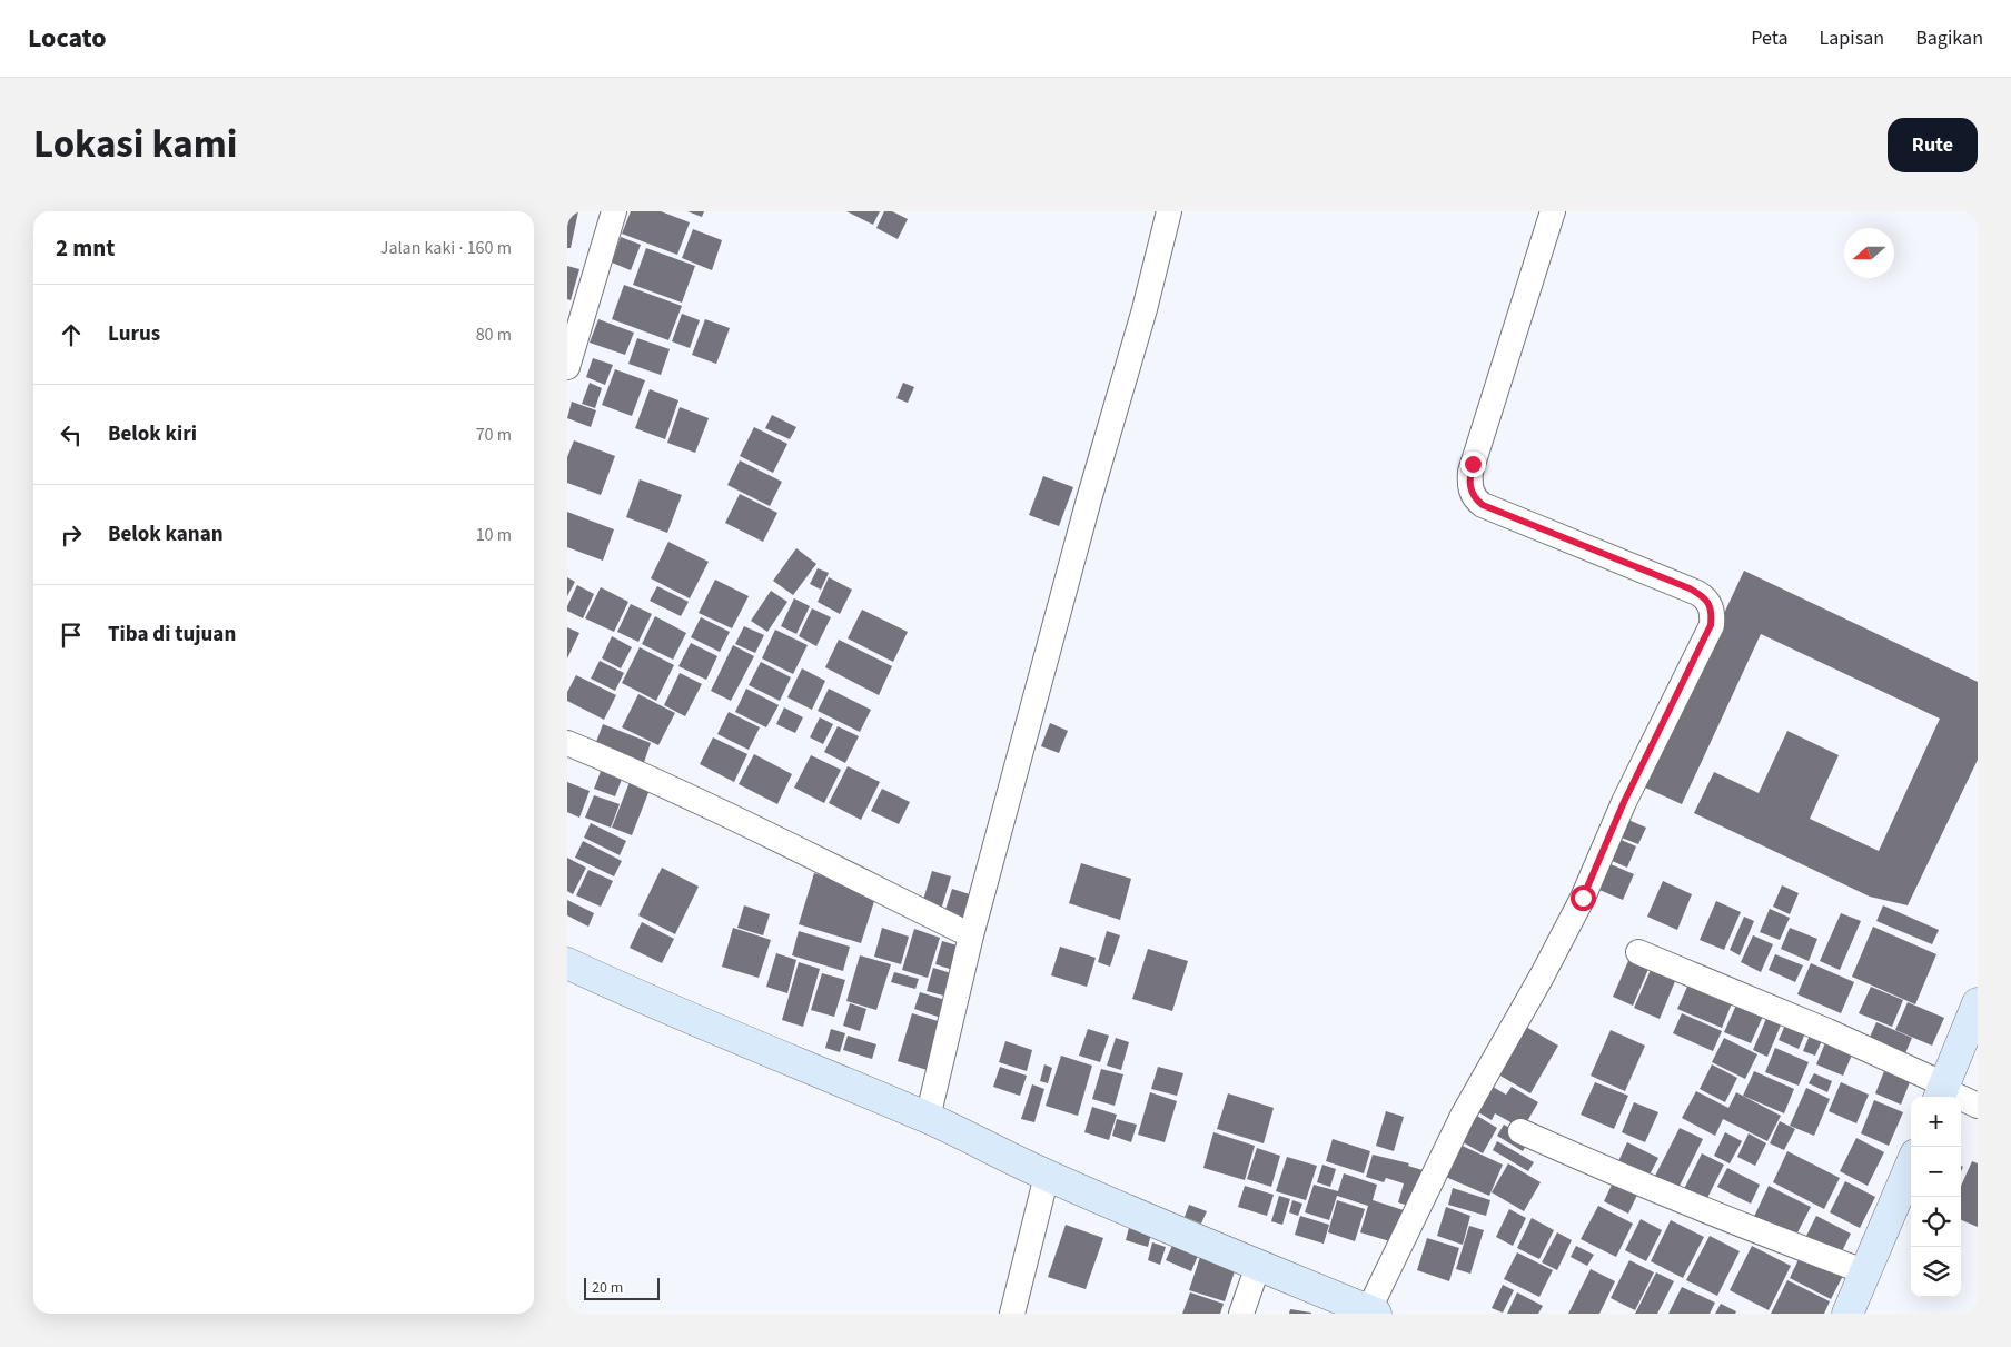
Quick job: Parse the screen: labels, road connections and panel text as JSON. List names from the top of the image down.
{
  "scale_bar": "20 m",
  "north": "left",
  "page": {
    "header": "Locato",
    "nav": ["Peta", "Lapisan", "Bagikan"],
    "title": "Lokasi kami",
    "buttons": "Rute",
    "heading": ["2 mnt", "Jalan kaki · 160 m"],
    "list": [
      ["Lurus", "80 m"],
      ["Belok kiri", "70 m"],
      ["Belok kanan", "10 m"],
      "Tiba di tujuan"
    ],
    "map_buttons": ["+", "−"],
    "scale": "20 m"
  }
}
